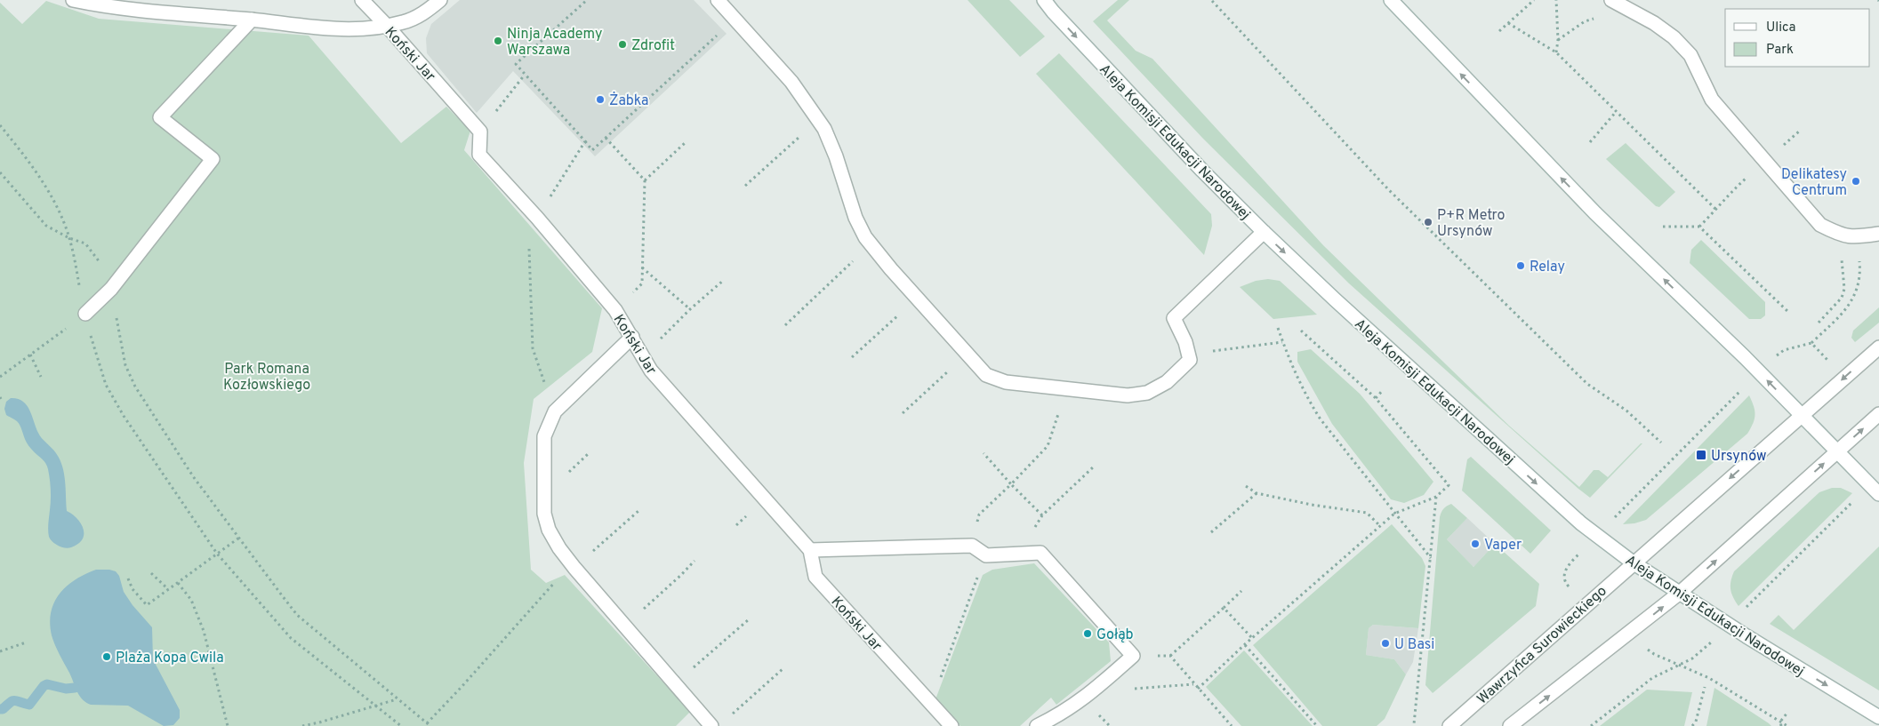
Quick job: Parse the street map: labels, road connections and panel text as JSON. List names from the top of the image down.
{
  "streets": {
    "street": ["Koński Jar", "Aleja Komisji Edukacji Narodowej", "Wawrzyńca Surowieckiego"]
  },
  "crossings": [
    ["Aleja Komisji Edukacji Narodowej", "Wawrzyńca Surowieckiego"]
  ],
  "one_way": ["Aleja Komisji Edukacji Narodowej"],
  "parks": ["Park Romana Kozłowskiego"],
  "places": {
    "other": [
      "Ninja Academy Warszawa",
      "Zdrofit",
      "Żabka",
      "Delikatesy Centrum",
      "P+R Metro Ursynów",
      "Relay",
      "Vaper",
      "Gołąb",
      "U Basi",
      "Plaża Kopa Cwila"
    ],
    "transit": ["Ursynów"]
  },
  "legend": ["Ulica", "Park"]
}
